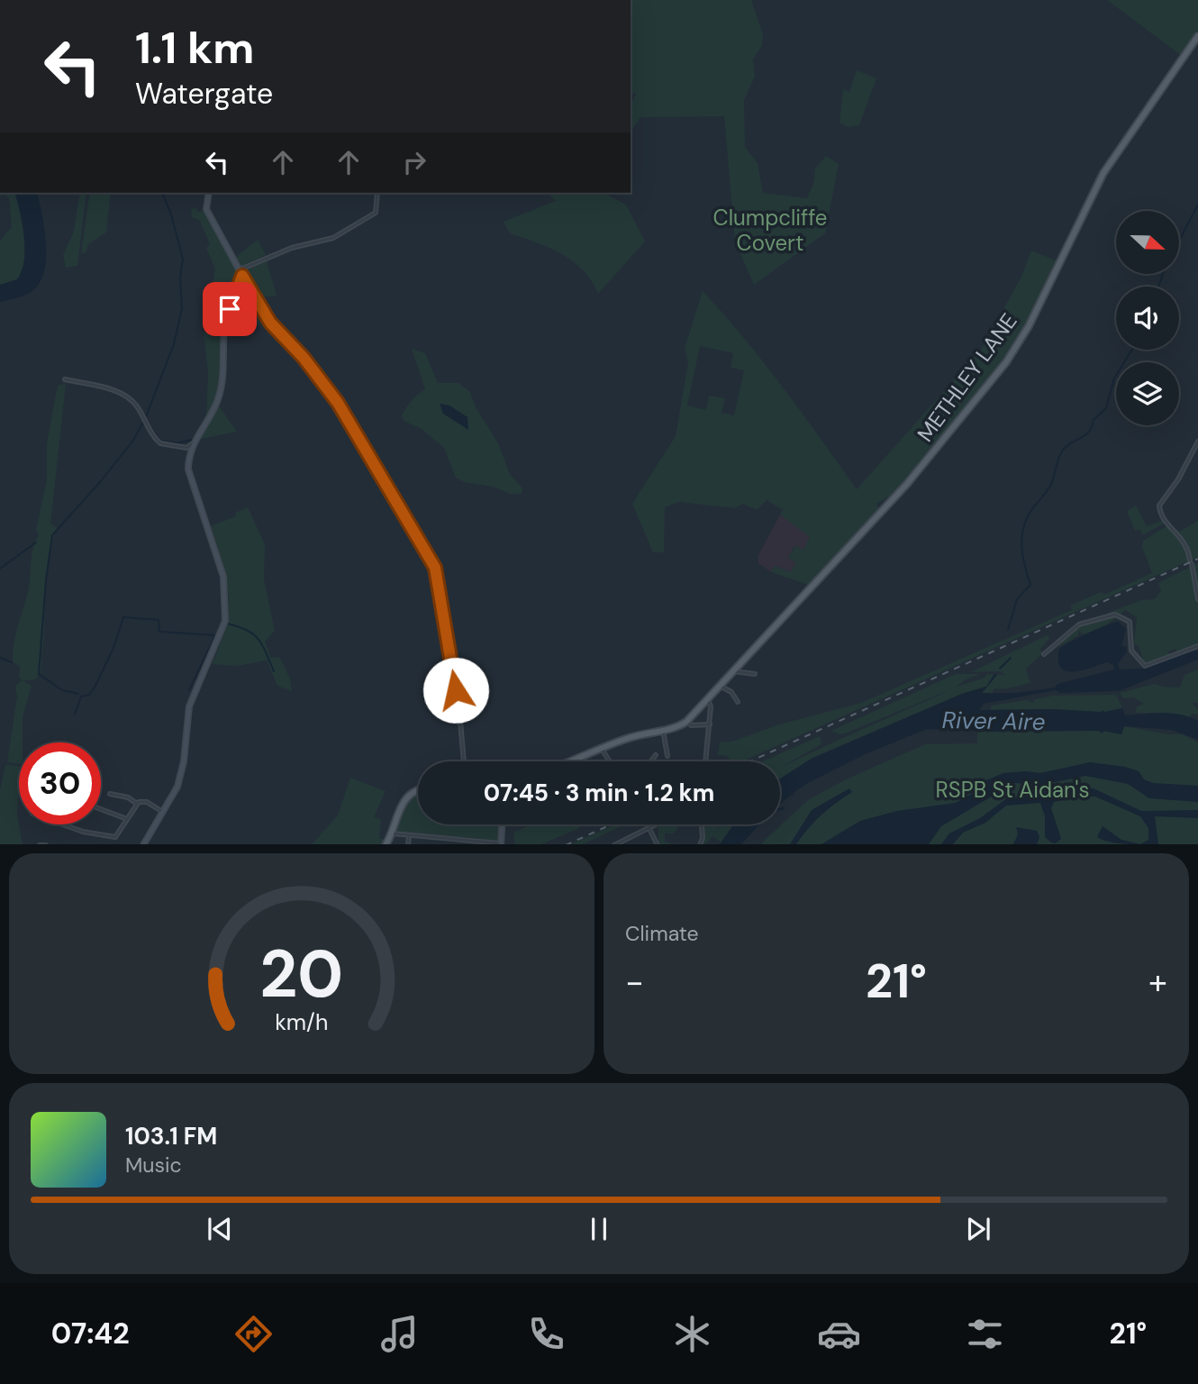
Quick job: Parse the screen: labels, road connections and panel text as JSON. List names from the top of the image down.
{
  "streets": {
    "main road": ["METHLEY LANE"]
  },
  "water": ["River Aire"],
  "parks": ["Clumpcliffe Covert", "RSPB St Aidan's"],
  "north": "right",
  "page": {
    "turn": ["1.1 km", "Watergate"],
    "limit": "30",
    "trip": "07:45 · 3 min · 1.2 km",
    "tile": "Climate",
    "heat": ["−", "21°", "+"],
    "song": ["103.1 FM", "Music"],
    "tabs": ["07:42", "21°"],
    "gauge": ["20", "km/h"]
  }
}
